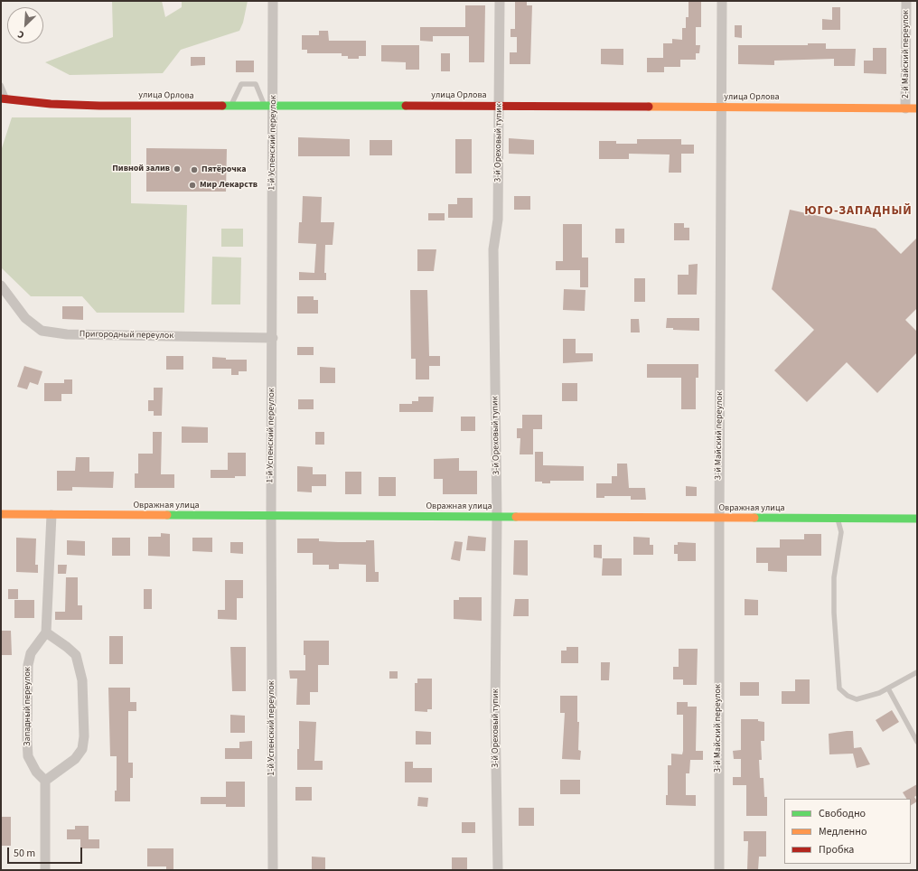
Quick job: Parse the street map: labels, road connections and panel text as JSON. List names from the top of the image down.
{
  "streets": {
    "street": [
      "2-й Майский переулок",
      "улица Орлова",
      "1-й Успенский переулок",
      "3-й Ореховый тупик",
      "Пригородный переулок",
      "3-й Майский переулок",
      "Овражная улица",
      "Западный переулок"
    ]
  },
  "crossings": [
    ["2-й Майский переулок", "улица Орлова"],
    ["улица Орлова", "1-й Успенский переулок"],
    ["улица Орлова", "3-й Ореховый тупик"],
    ["улица Орлова", "3-й Майский переулок"],
    ["1-й Успенский переулок", "Пригородный переулок"],
    ["1-й Успенский переулок", "Овражная улица"],
    ["3-й Ореховый тупик", "Овражная улица"],
    ["3-й Майский переулок", "Овражная улица"]
  ],
  "districts": ["ЮГО-ЗАПАДНЫЙ"],
  "places": ["Пивной залив", "Пятёрочка", "Мир Лекарств"],
  "legend": ["Свободно", "Медленно", "Пробка"],
  "scale_bar": "50 m",
  "north": "bottom left"
}
